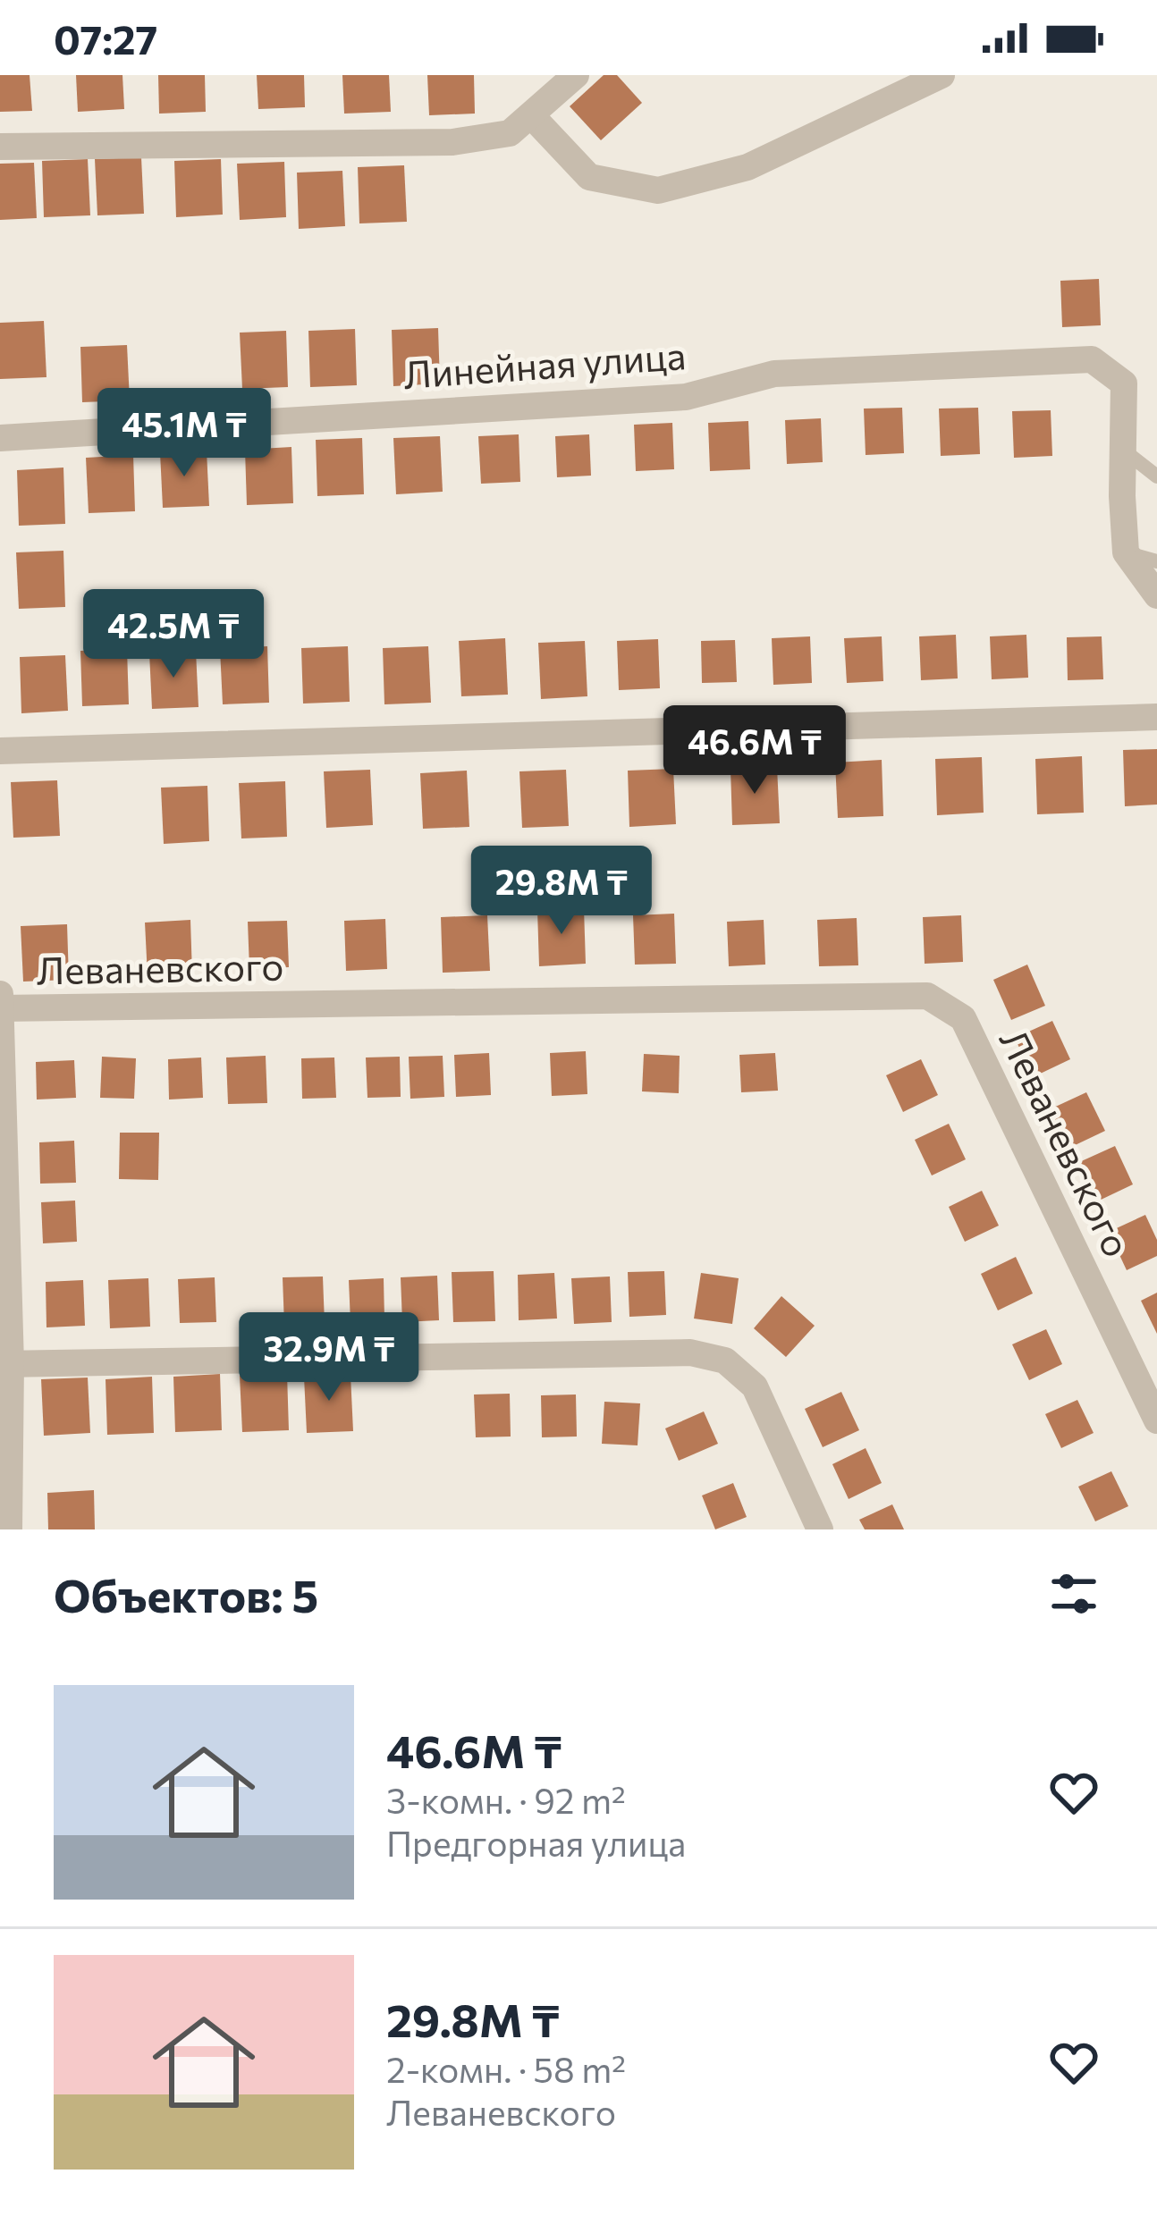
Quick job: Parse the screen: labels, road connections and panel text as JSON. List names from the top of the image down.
{
  "streets": {
    "street": ["Линейная улица", "Леваневского"]
  },
  "page": {
    "status": "07:27",
    "price": [
      "45.1M ₸",
      "42.5M ₸",
      "46.6M ₸",
      "29.8M ₸",
      "32.9M ₸"
    ],
    "heading": "Объектов: 5",
    "list": [
      {
        "name": "46.6M ₸",
        "note": "3-комн. · 92 m² · Предгорная улица"
      },
      {
        "name": "29.8M ₸",
        "note": "2-комн. · 58 m² · Леваневского"
      }
    ]
  }
}
